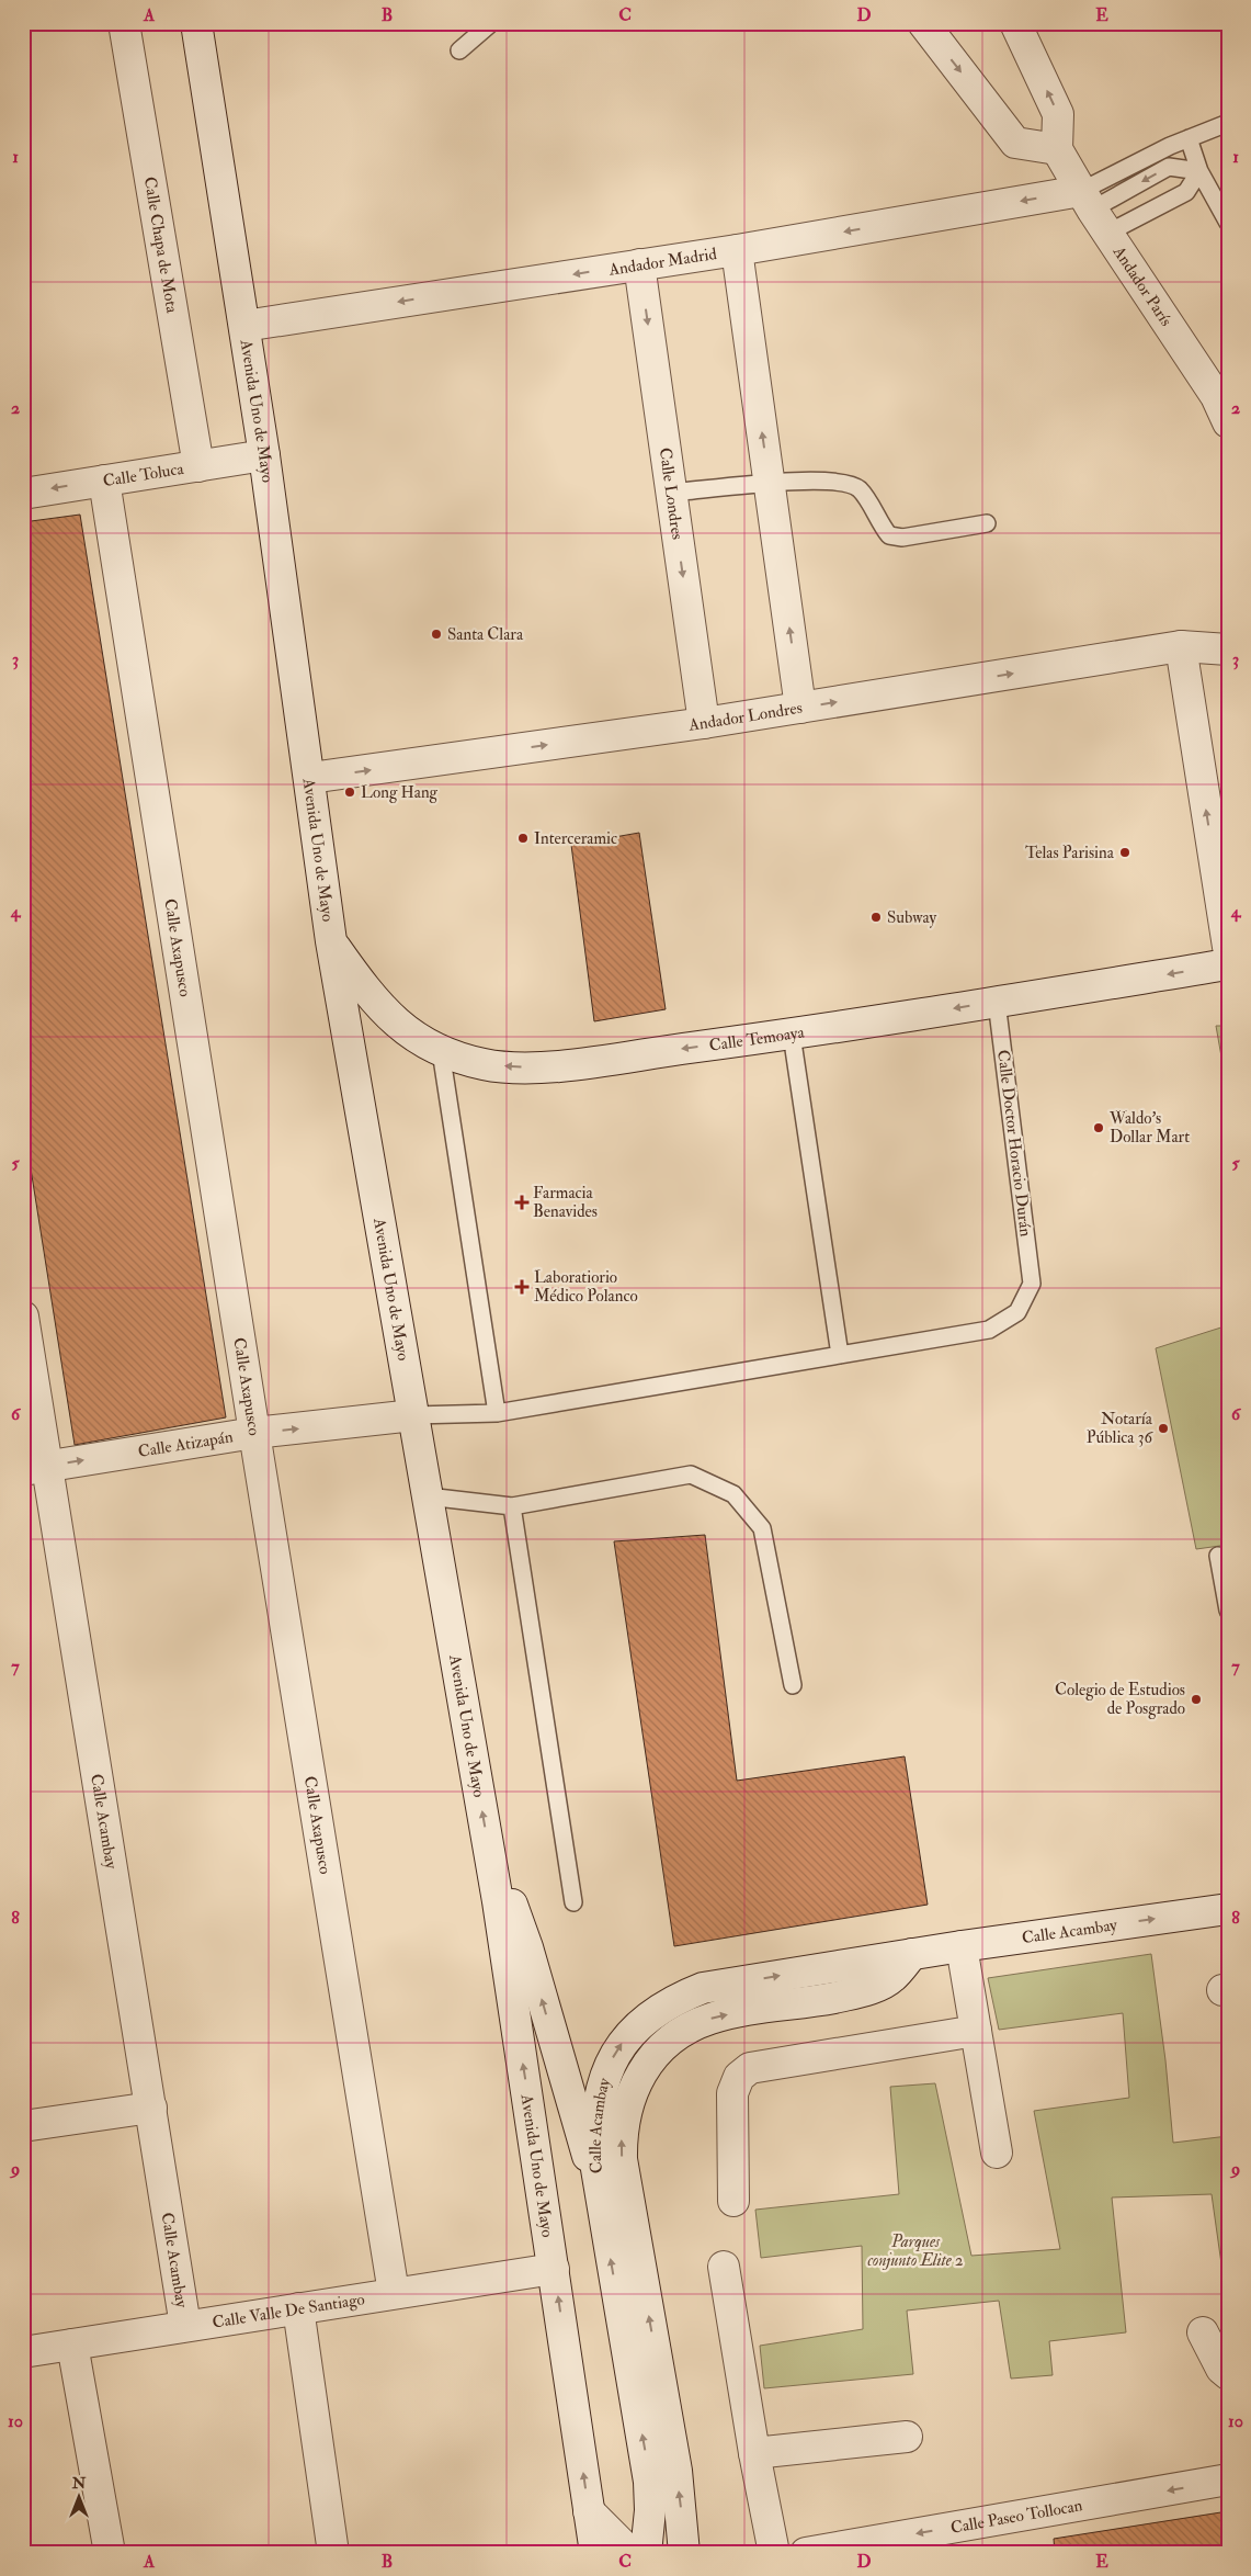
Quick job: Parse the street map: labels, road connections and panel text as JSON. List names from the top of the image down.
{
  "streets": {
    "street": [
      "Calle Chapa de Mota",
      "Andador Madrid",
      "Andador París",
      "Avenida Uno de Mayo",
      "Calle Toluca",
      "Calle Londres",
      "Andador Londres",
      "Calle Axapusco",
      "Calle Temoaya",
      "Calle Atizapán",
      "Calle Acambay",
      "Calle Valle De Santiago",
      "Calle Paseo Tollocan"
    ],
    "lane": ["Calle Doctor Horacio Durán"]
  },
  "crossings": [
    ["Calle Chapa de Mota", "Calle Toluca"],
    ["Andador Madrid", "Andador París"],
    ["Andador Madrid", "Avenida Uno de Mayo"],
    ["Andador Madrid", "Calle Londres"],
    ["Avenida Uno de Mayo", "Calle Toluca"],
    ["Avenida Uno de Mayo", "Andador Londres"],
    ["Avenida Uno de Mayo", "Calle Temoaya"],
    ["Avenida Uno de Mayo", "Calle Atizapán"],
    ["Avenida Uno de Mayo", "Calle Valle De Santiago"],
    ["Calle Toluca", "Calle Axapusco"],
    ["Calle Londres", "Andador Londres"],
    ["Calle Axapusco", "Calle Atizapán"],
    ["Calle Axapusco", "Calle Valle De Santiago"],
    ["Calle Temoaya", "Calle Doctor Horacio Durán"],
    ["Calle Atizapán", "Calle Acambay"],
    ["Calle Acambay", "Calle Valle De Santiago"]
  ],
  "one_way": [
    "Andador Madrid",
    "Andador Londres",
    "Calle Temoaya",
    "Calle Atizapán",
    "Calle Paseo Tollocan"
  ],
  "parks": ["Parques conjunto Elite 2"],
  "places": {
    "other": [
      "Santa Clara",
      "Long Hang",
      "Interceramic",
      "Telas Parisina",
      "Subway",
      "Waldo's Dollar Mart",
      "Notaría Pública 36",
      "Colegio de Estudios de Posgrado"
    ],
    "health": ["Farmacia Benavides", "Laboratiorio Médico Polanco"]
  },
  "north": "top",
  "grid": {
    "columns": [
      "A",
      "B",
      "C",
      "D",
      "E"
    ],
    "rows": [
      "1",
      "2",
      "3",
      "4",
      "5",
      "6",
      "7",
      "8",
      "9",
      "10"
    ]
  }
}
